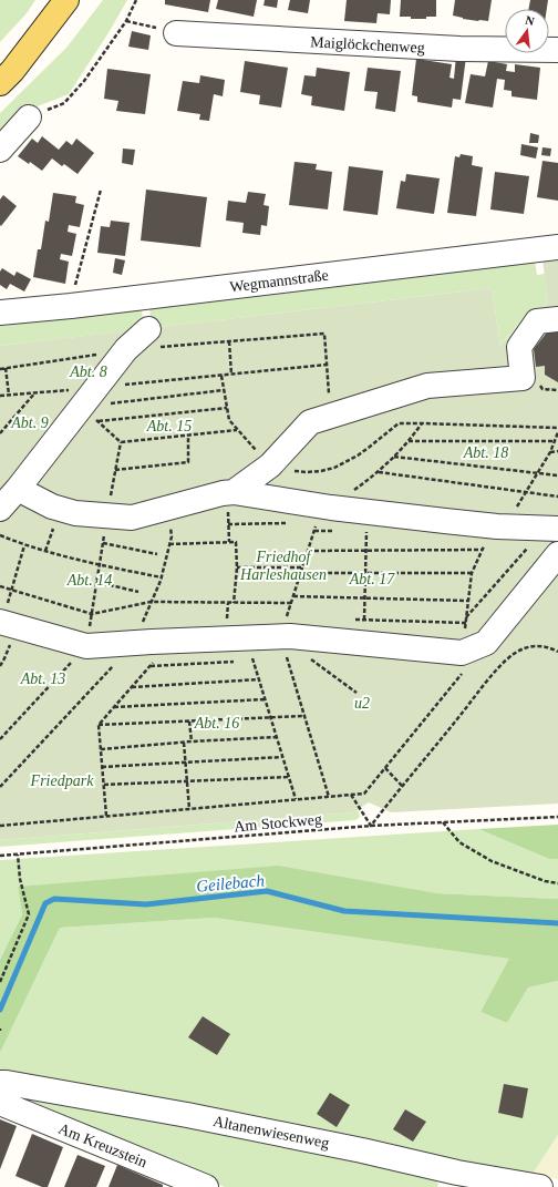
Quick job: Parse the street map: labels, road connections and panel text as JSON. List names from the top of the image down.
{
  "streets": {
    "street": [
      "Maiglöckchenweg",
      "Wegmannstraße",
      "Altanenwiesenweg",
      "Am Kreuzstein"
    ],
    "path": ["Am Stockweg"]
  },
  "water": ["Geilebach"],
  "parks": [
    "Abt. 8",
    "Abt. 9",
    "Abt. 15",
    "Abt. 18",
    "Friedhof Harleshausen",
    "Abt. 17",
    "Abt. 14",
    "Abt. 13",
    "u2",
    "Abt. 16",
    "Friedpark"
  ],
  "north": "top"
}
